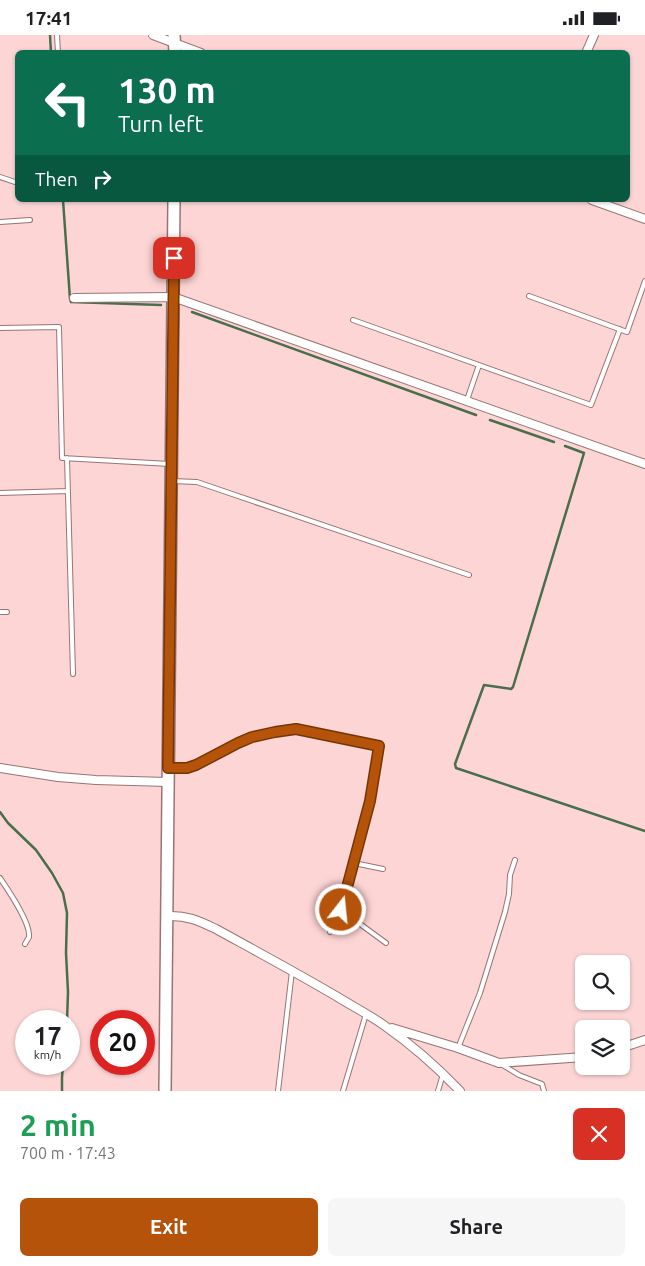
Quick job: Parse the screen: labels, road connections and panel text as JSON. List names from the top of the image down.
{
  "page": {
    "status": "17:41",
    "turn": ["130 m", "Turn left"],
    "then": "Then",
    "speed": "17 km/h",
    "limit": "20",
    "heading": ["2 min", "700 m · 17:43"],
    "buttons": ["Exit", "Share"]
  }
}
